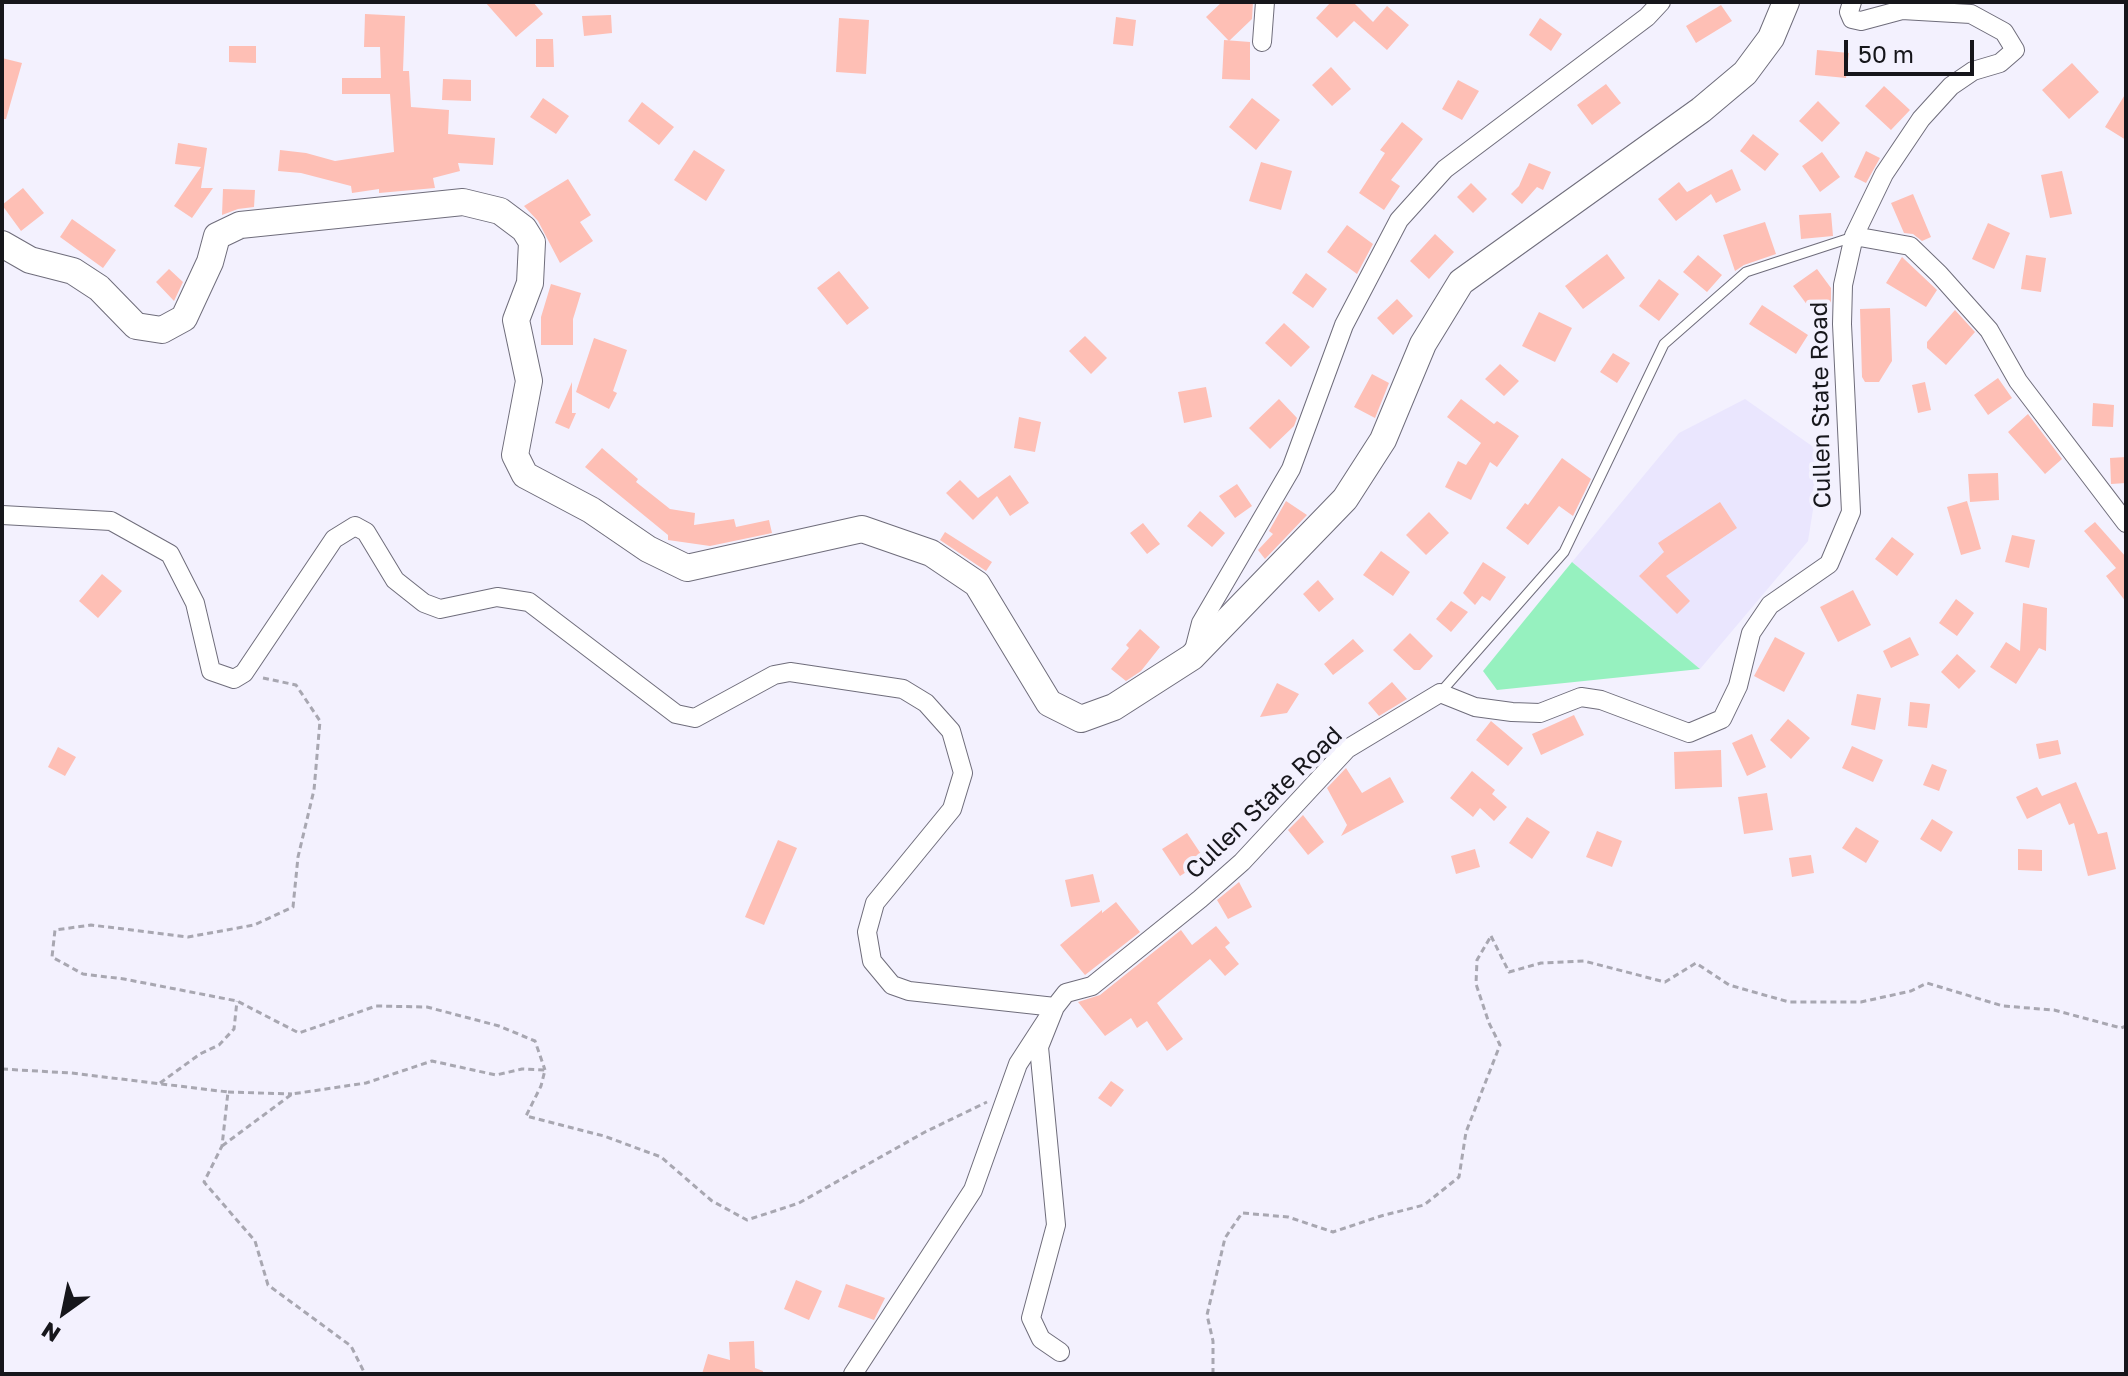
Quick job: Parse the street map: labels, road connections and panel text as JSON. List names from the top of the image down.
{
  "streets": {
    "street": ["Cullen State Road"]
  },
  "scale_bar": "50 m",
  "north": "bottom left"
}
